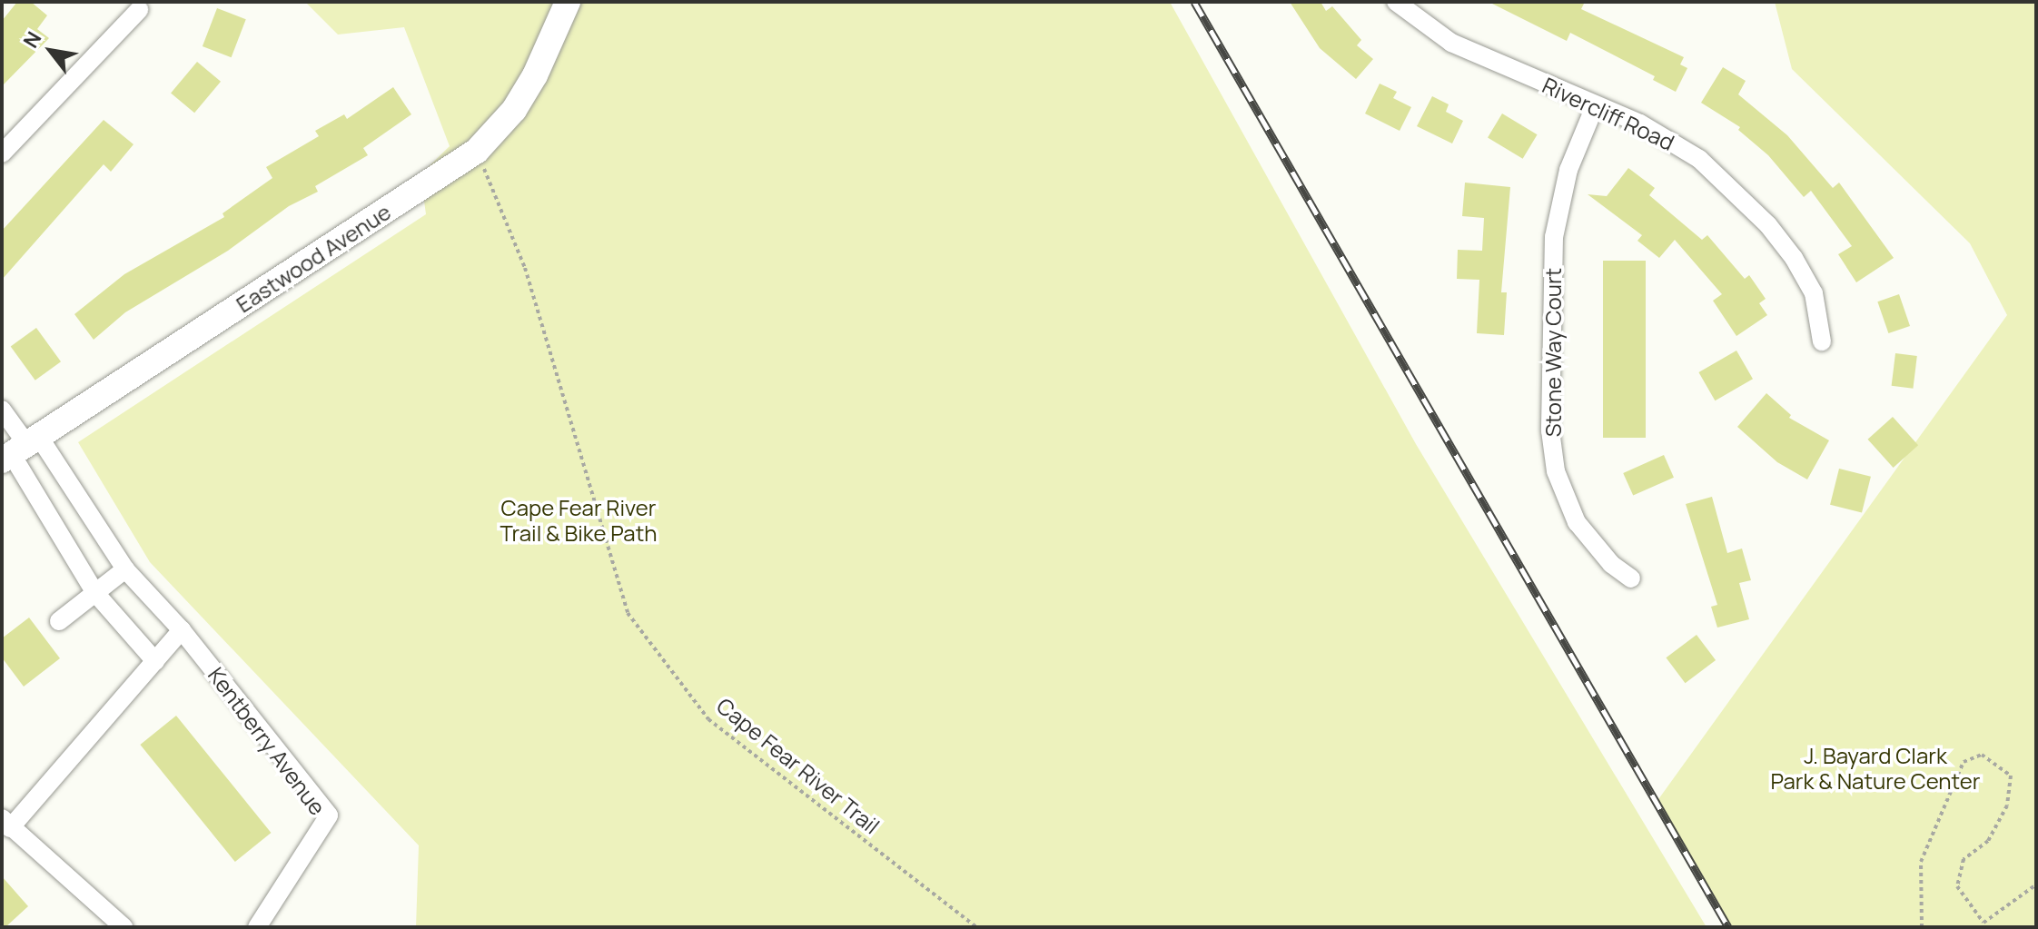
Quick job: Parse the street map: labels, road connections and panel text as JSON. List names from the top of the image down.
{
  "streets": {
    "street": [
      "Rivercliff Road",
      "Eastwood Avenue",
      "Stone Way Court",
      "Kentberry Avenue"
    ],
    "path": ["Cape Fear River Trail"]
  },
  "crossings": [
    ["Rivercliff Road", "Stone Way Court"],
    ["Eastwood Avenue", "Kentberry Avenue"],
    ["Eastwood Avenue", "Cape Fear River Trail"]
  ],
  "parks": ["Cape Fear River Trail & Bike Path", "J. Bayard Clark Park & Nature Center"],
  "north": "top left"
}
